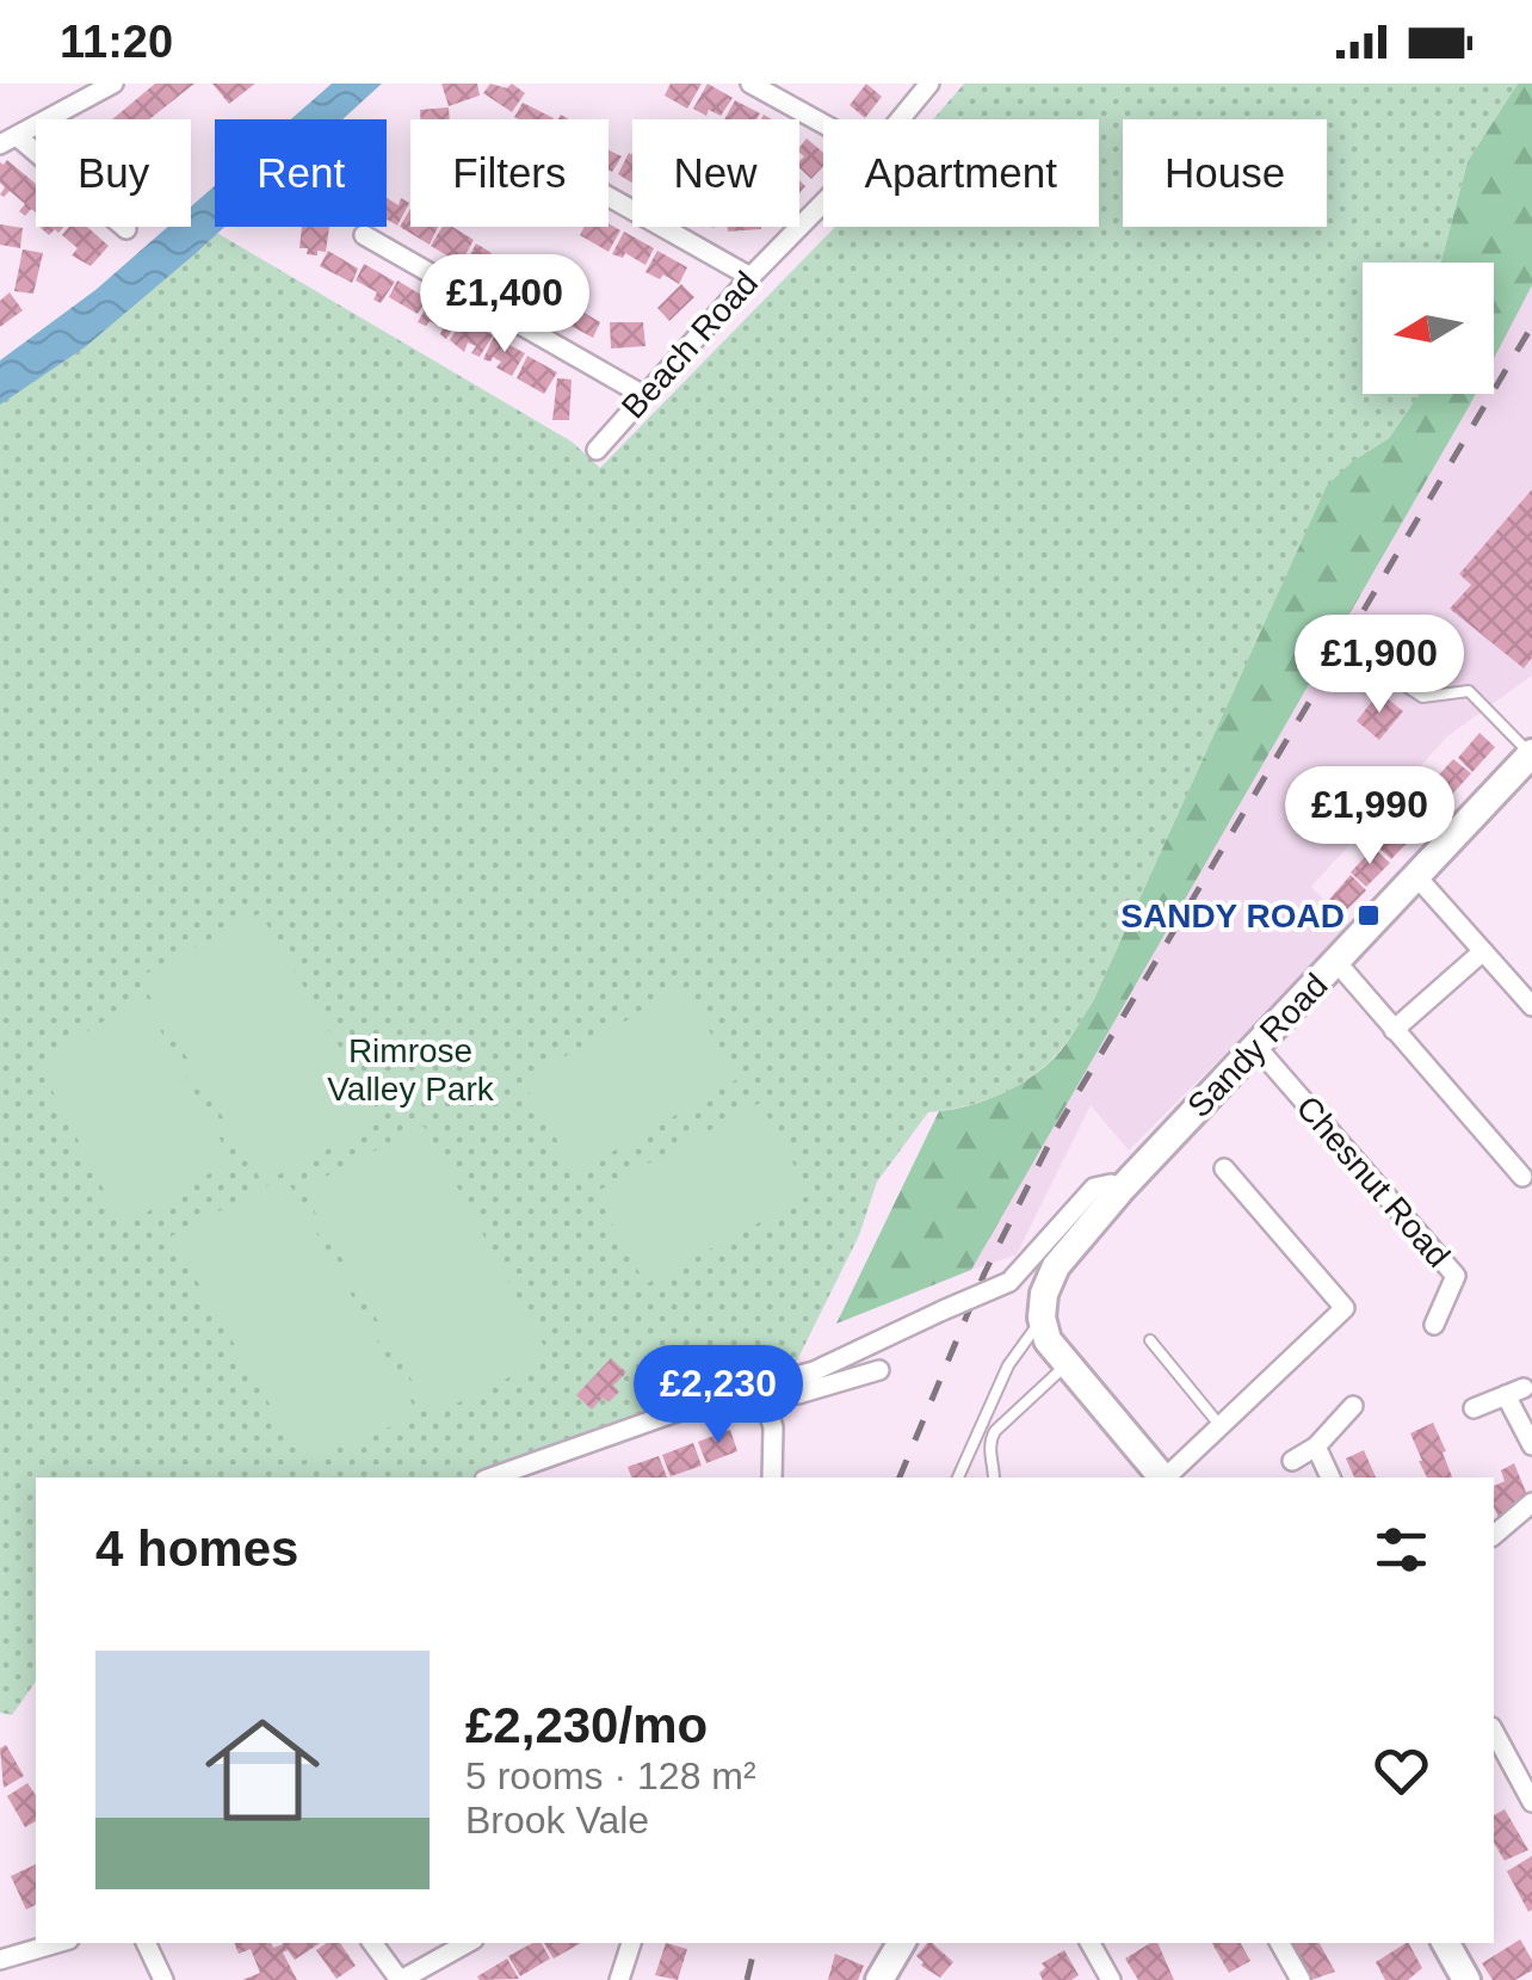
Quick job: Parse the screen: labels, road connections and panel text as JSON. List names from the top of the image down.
{
  "streets": {
    "main road": ["Sandy Road"],
    "street": ["Beach Road", "Chesnut Road"]
  },
  "crossings": [
    ["Sandy Road", "Chesnut Road"]
  ],
  "parks": ["Rimrose Valley Park"],
  "places": {
    "transit": ["SANDY ROAD"]
  },
  "north": "left",
  "page": {
    "status": "11:20",
    "chip": [
      "Buy",
      "Rent",
      "Filters",
      "New",
      "Apartment",
      "House"
    ],
    "price": [
      "£1,400",
      "£1,900",
      "£1,990",
      "£2,230"
    ],
    "heading": "4 homes",
    "list": [
      {
        "name": "£2,230/mo",
        "note": "5 rooms · 128 m² · Brook Vale"
      }
    ]
  }
}
